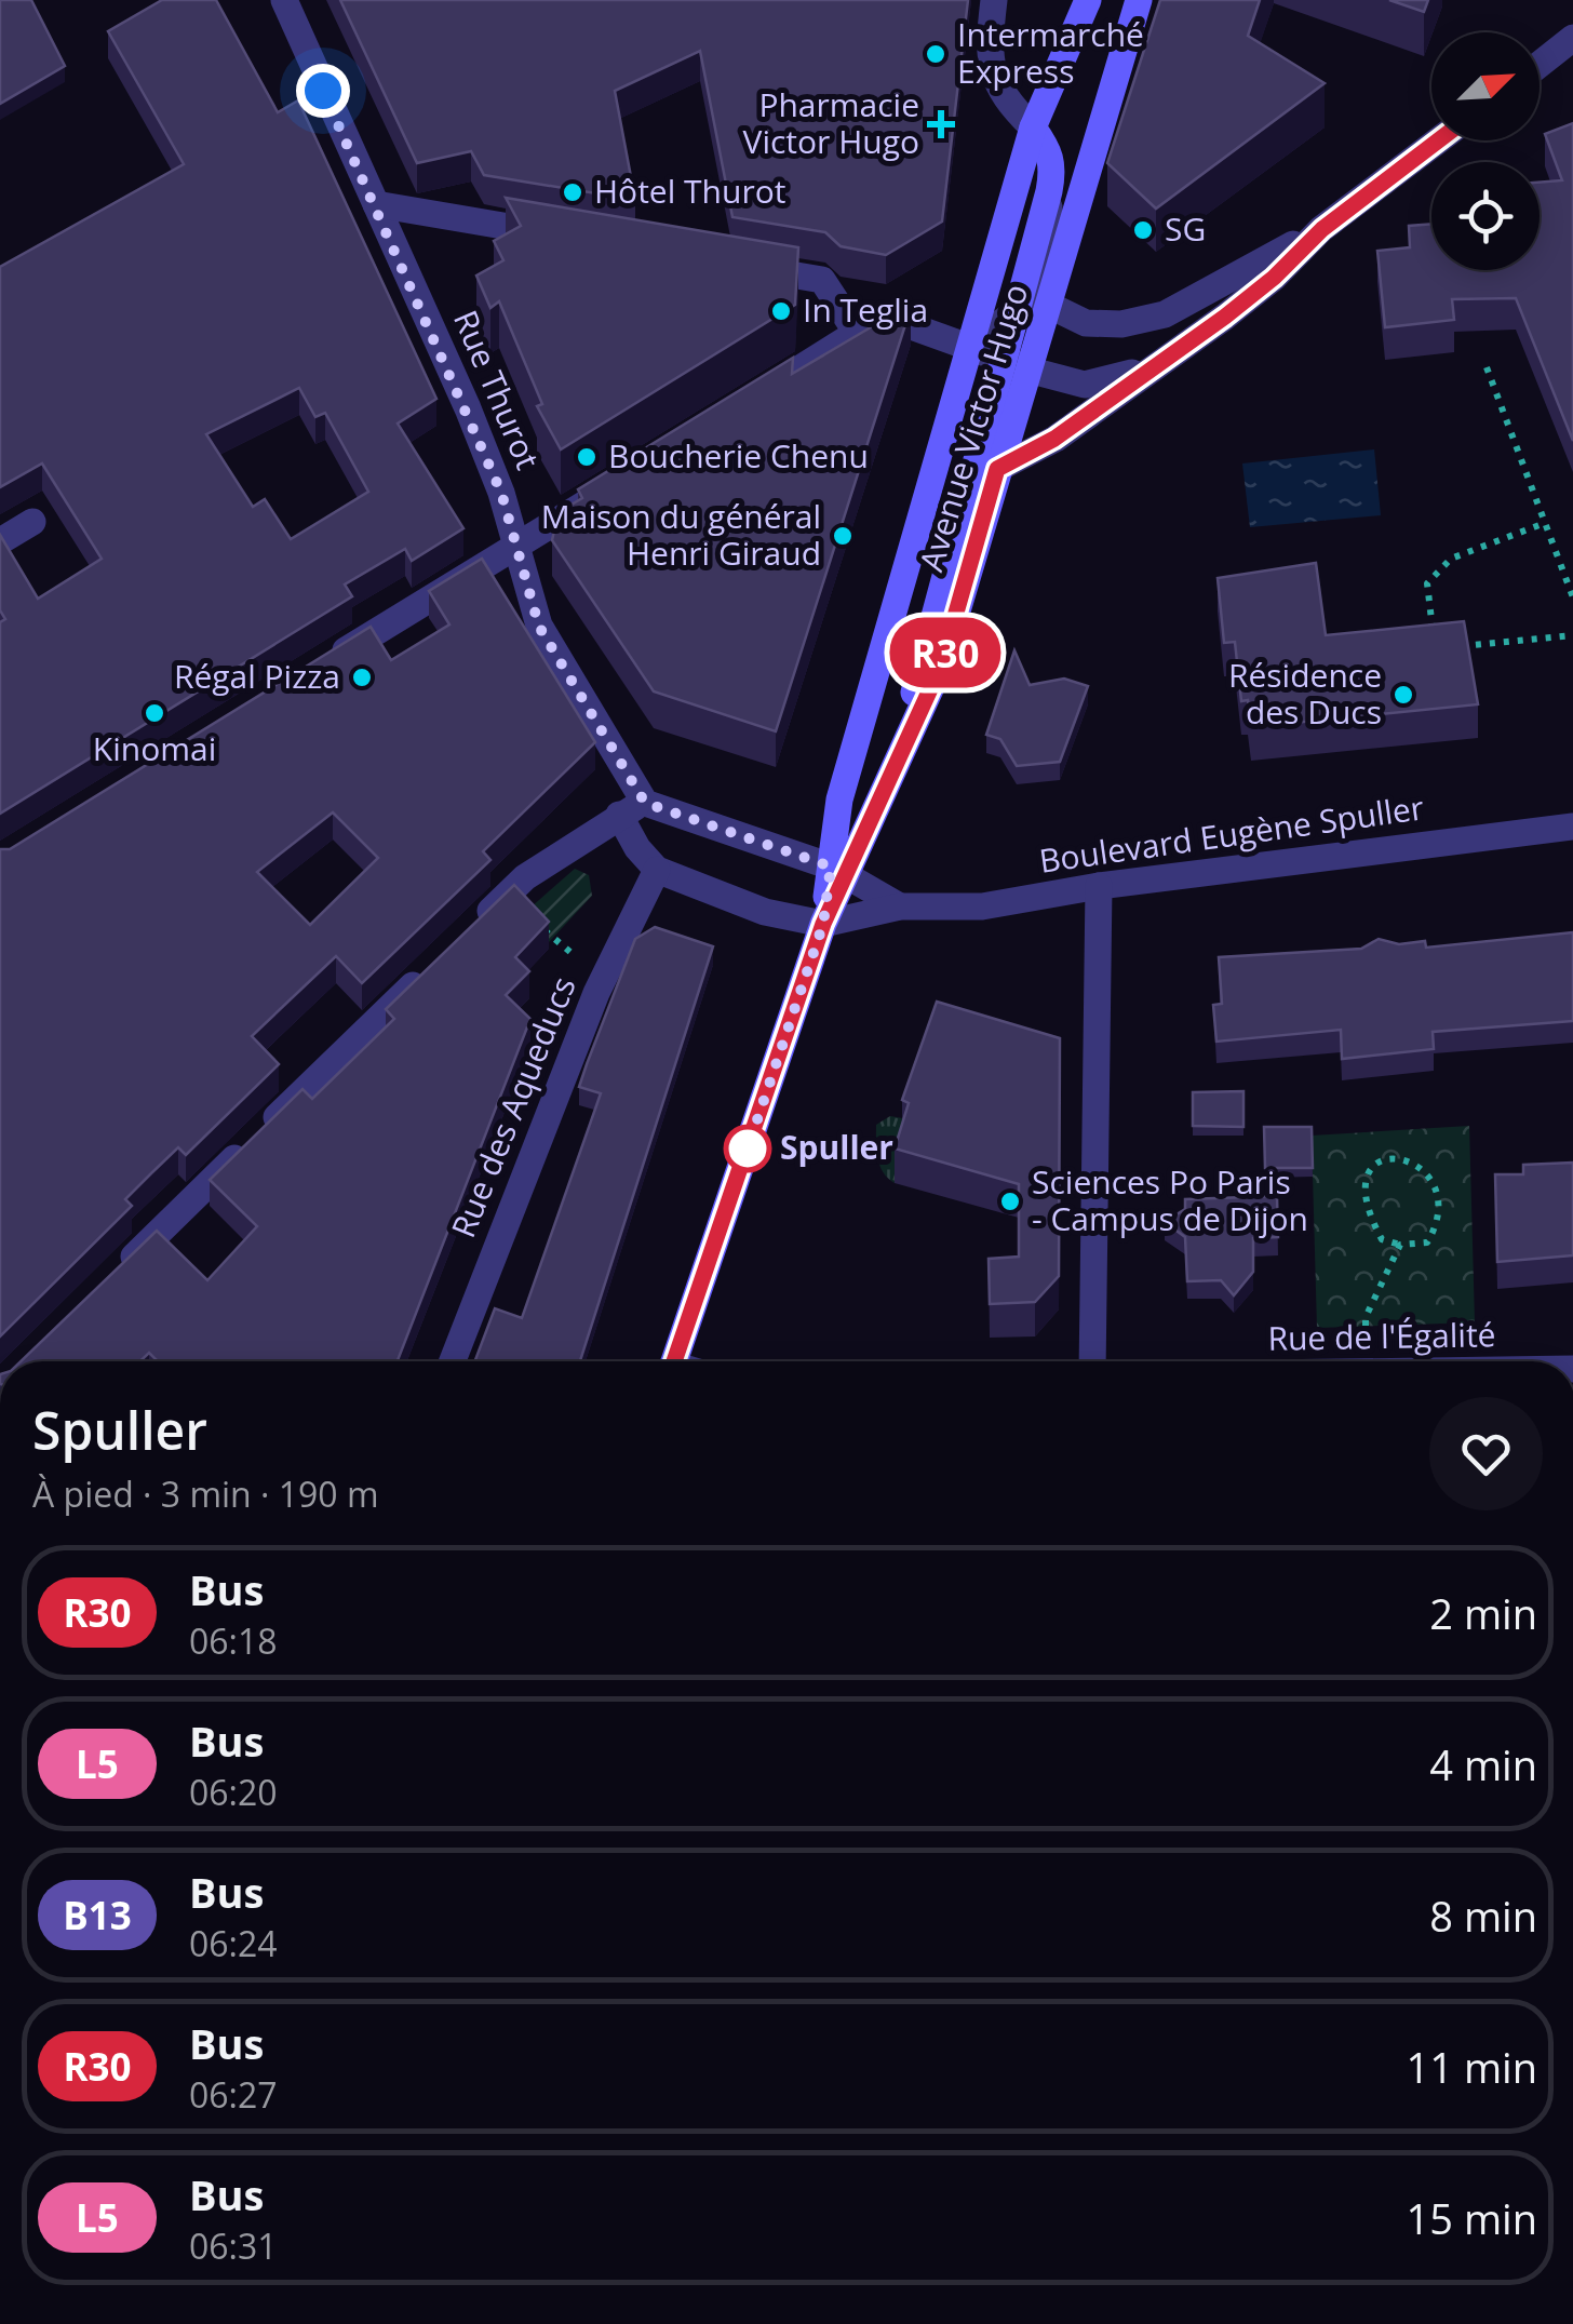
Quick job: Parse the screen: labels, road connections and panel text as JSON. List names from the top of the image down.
{
  "streets": {
    "main road": ["Avenue Victor Hugo"],
    "street": ["Rue Thurot", "Boulevard Eugène Spuller", "Rue des Aqueducs"]
  },
  "crossings": [
    ["Rue Thurot", "Rue des Aqueducs"],
    ["Avenue Victor Hugo", "Boulevard Eugène Spuller"]
  ],
  "places": {
    "other": [
      "Intermarché Express",
      "Hôtel Thurot",
      "SG",
      "In Teglia",
      "Boucherie Chenu",
      "Maison du général Henri Giraud",
      "Régal Pizza",
      "Résidence des Ducs",
      "Kinomai",
      "Spuller",
      "Sciences Po Paris - Campus de Dijon"
    ],
    "health": ["Pharmacie Victor Hugo"]
  },
  "lines": ["bus line R30"],
  "north": "top right",
  "page": {
    "on_map": "R30",
    "heading": ["Spuller", "À pied · 3 min · 190 m"],
    "list": [
      {
        "mark": "R30",
        "name": "Bus",
        "note": "06:18",
        "value": "2 min"
      },
      {
        "mark": "L5",
        "name": "Bus",
        "note": "06:20",
        "value": "4 min"
      },
      {
        "mark": "B13",
        "name": "Bus",
        "note": "06:24",
        "value": "8 min"
      },
      {
        "mark": "R30",
        "name": "Bus",
        "note": "06:27",
        "value": "11 min"
      },
      {
        "mark": "L5",
        "name": "Bus",
        "note": "06:31",
        "value": "15 min"
      }
    ]
  }
}
